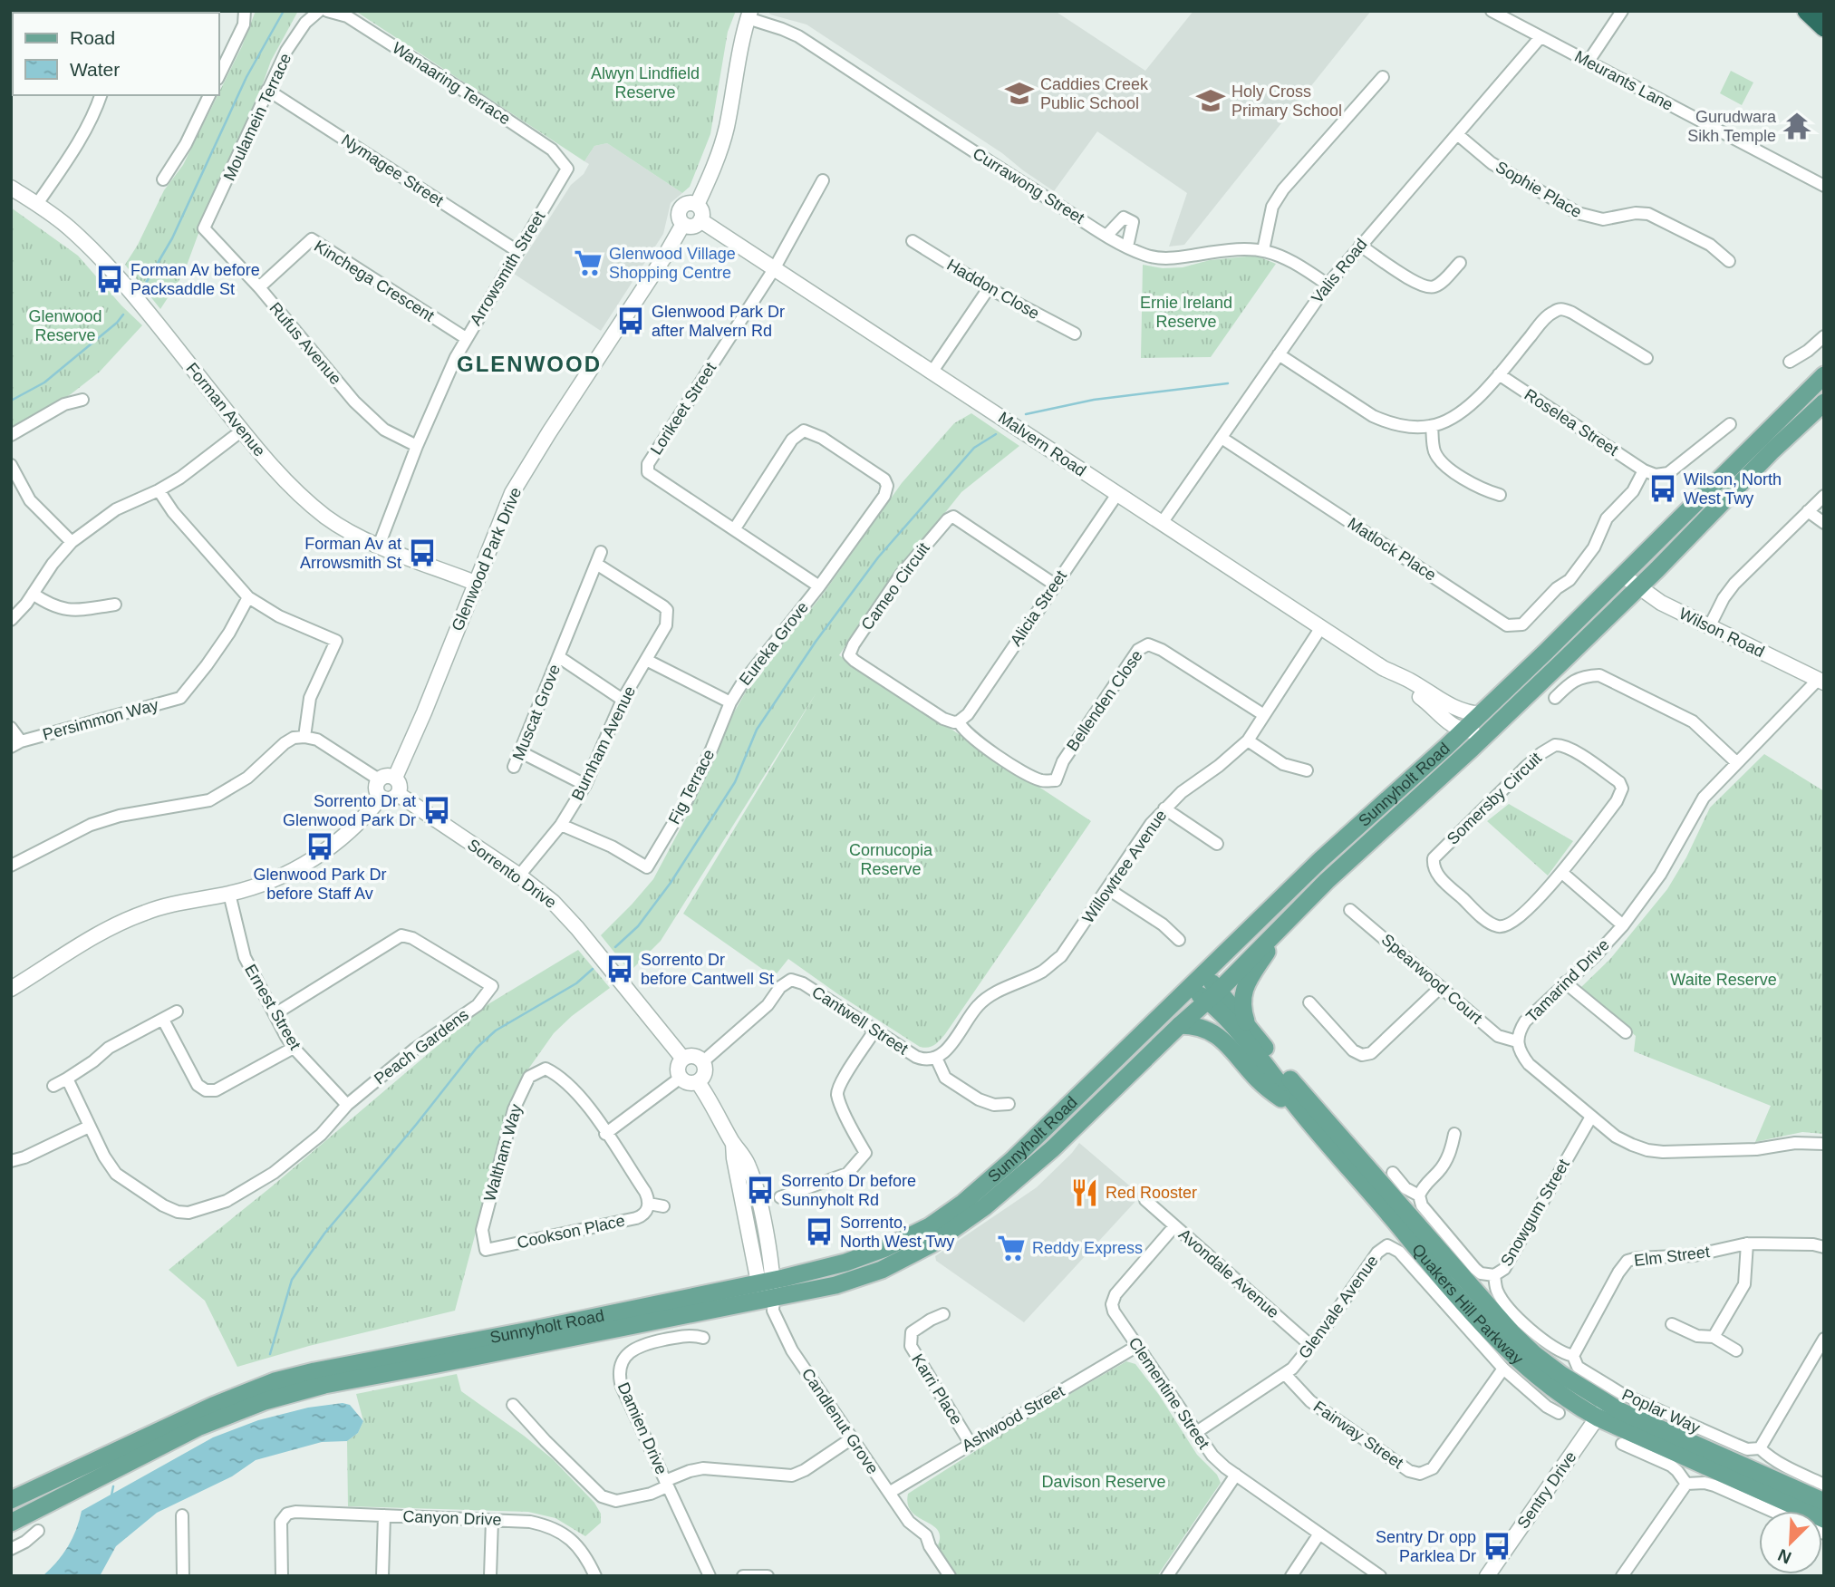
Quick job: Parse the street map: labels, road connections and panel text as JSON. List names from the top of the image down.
{
  "streets": {
    "main road": ["Sunnyholt Road", "Quakers Hill Parkway"],
    "street": [
      "Meurants Lane",
      "Wanaaring Terrace",
      "Moulamein Terrace",
      "Nymagee Street",
      "Currawong Street",
      "Sophie Place",
      "Arrowsmith Street",
      "Valis Road",
      "Kinchega Crescent",
      "Haddon Close",
      "Rufus Avenue",
      "Lorikeet Street",
      "Forman Avenue",
      "Roselea Street",
      "Malvern Road",
      "Matlock Place",
      "Glenwood Park Drive",
      "Cameo Circuit",
      "Alicia Street",
      "Wilson Road",
      "Eureka Grove",
      "Bellenden Close",
      "Muscat Grove",
      "Persimmon Way",
      "Burnham Avenue",
      "Fig Terrace",
      "Somersby Circuit",
      "Willowtree Avenue",
      "Sorrento Drive",
      "Spearwood Court",
      "Tamarind Drive",
      "Ernest Street",
      "Cantwell Street",
      "Peach Gardens",
      "Waltham Way",
      "Snowgum Street",
      "Cookson Place",
      "Elm Street",
      "Avondale Avenue",
      "Glenvale Avenue",
      "Karri Place",
      "Clementine Street",
      "Poplar Way",
      "Ashwood Street",
      "Candlenut Grove",
      "Damien Drive",
      "Fairway Street",
      "Sentry Drive",
      "Canyon Drive"
    ]
  },
  "crossings": [
    ["Meurants Lane", "Valis Road"],
    ["Wanaaring Terrace", "Arrowsmith Street"],
    ["Moulamein Terrace", "Nymagee Street"],
    ["Moulamein Terrace", "Rufus Avenue"],
    ["Nymagee Street", "Arrowsmith Street"],
    ["Currawong Street", "Valis Road"],
    ["Sophie Place", "Valis Road"],
    ["Arrowsmith Street", "Kinchega Crescent"],
    ["Arrowsmith Street", "Rufus Avenue"],
    ["Arrowsmith Street", "Forman Avenue"],
    ["Valis Road", "Malvern Road"],
    ["Valis Road", "Matlock Place"],
    ["Kinchega Crescent", "Rufus Avenue"],
    ["Lorikeet Street", "Malvern Road"],
    ["Lorikeet Street", "Eureka Grove"],
    ["Forman Avenue", "Glenwood Park Drive"],
    ["Roselea Street", "Matlock Place"],
    ["Malvern Road", "Glenwood Park Drive"],
    ["Malvern Road", "Alicia Street"],
    ["Malvern Road", "Sunnyholt Road"],
    ["Malvern Road", "Willowtree Avenue"],
    ["Glenwood Park Drive", "Sorrento Drive"],
    ["Cameo Circuit", "Alicia Street"],
    ["Cameo Circuit", "Bellenden Close"],
    ["Alicia Street", "Bellenden Close"],
    ["Wilson Road", "Sunnyholt Road"],
    ["Wilson Road", "Tamarind Drive"],
    ["Eureka Grove", "Fig Terrace"],
    ["Bellenden Close", "Willowtree Avenue"],
    ["Muscat Grove", "Burnham Avenue"],
    ["Burnham Avenue", "Fig Terrace"],
    ["Burnham Avenue", "Sorrento Drive"],
    ["Sunnyholt Road", "Quakers Hill Parkway"],
    ["Sunnyholt Road", "Candlenut Grove"],
    ["Willowtree Avenue", "Cantwell Street"],
    ["Sorrento Drive", "Cantwell Street"],
    ["Spearwood Court", "Tamarind Drive"],
    ["Ernest Street", "Peach Gardens"],
    ["Waltham Way", "Cookson Place"],
    ["Snowgum Street", "Poplar Way"],
    ["Elm Street", "Poplar Way"],
    ["Avondale Avenue", "Glenvale Avenue"],
    ["Avondale Avenue", "Clementine Street"],
    ["Quakers Hill Parkway", "Sentry Drive"],
    ["Glenvale Avenue", "Clementine Street"],
    ["Glenvale Avenue", "Fairway Street"],
    ["Karri Place", "Ashwood Street"],
    ["Clementine Street", "Ashwood Street"],
    ["Ashwood Street", "Candlenut Grove"]
  ],
  "districts": ["GLENWOOD"],
  "parks": [
    "Alwyn Lindfield Reserve",
    "Ernie Ireland Reserve",
    "Glenwood Reserve",
    "Cornucopia Reserve",
    "Waite Reserve",
    "Davison Reserve"
  ],
  "places": {
    "school or university": ["Caddies Creek Public School", "Holy Cross Primary School"],
    "temple": ["Gurudwara Sikh Temple"],
    "supermarket": ["Glenwood Village Shopping Centre", "Reddy Express"],
    "bus stop": [
      "Forman Av before Packsaddle St",
      "Glenwood Park Dr after Malvern Rd",
      "Wilson, North West Twy",
      "Forman Av at Arrowsmith St",
      "Sorrento Dr at Glenwood Park Dr",
      "Glenwood Park Dr before Staff Av",
      "Sorrento Dr before Cantwell St",
      "Sorrento Dr before Sunnyholt Rd",
      "Sorrento, North West Twy",
      "Sentry Dr opp Parklea Dr"
    ],
    "restaurant": ["Red Rooster"]
  },
  "legend": ["Road", "Water"],
  "north": "bottom left"
}
